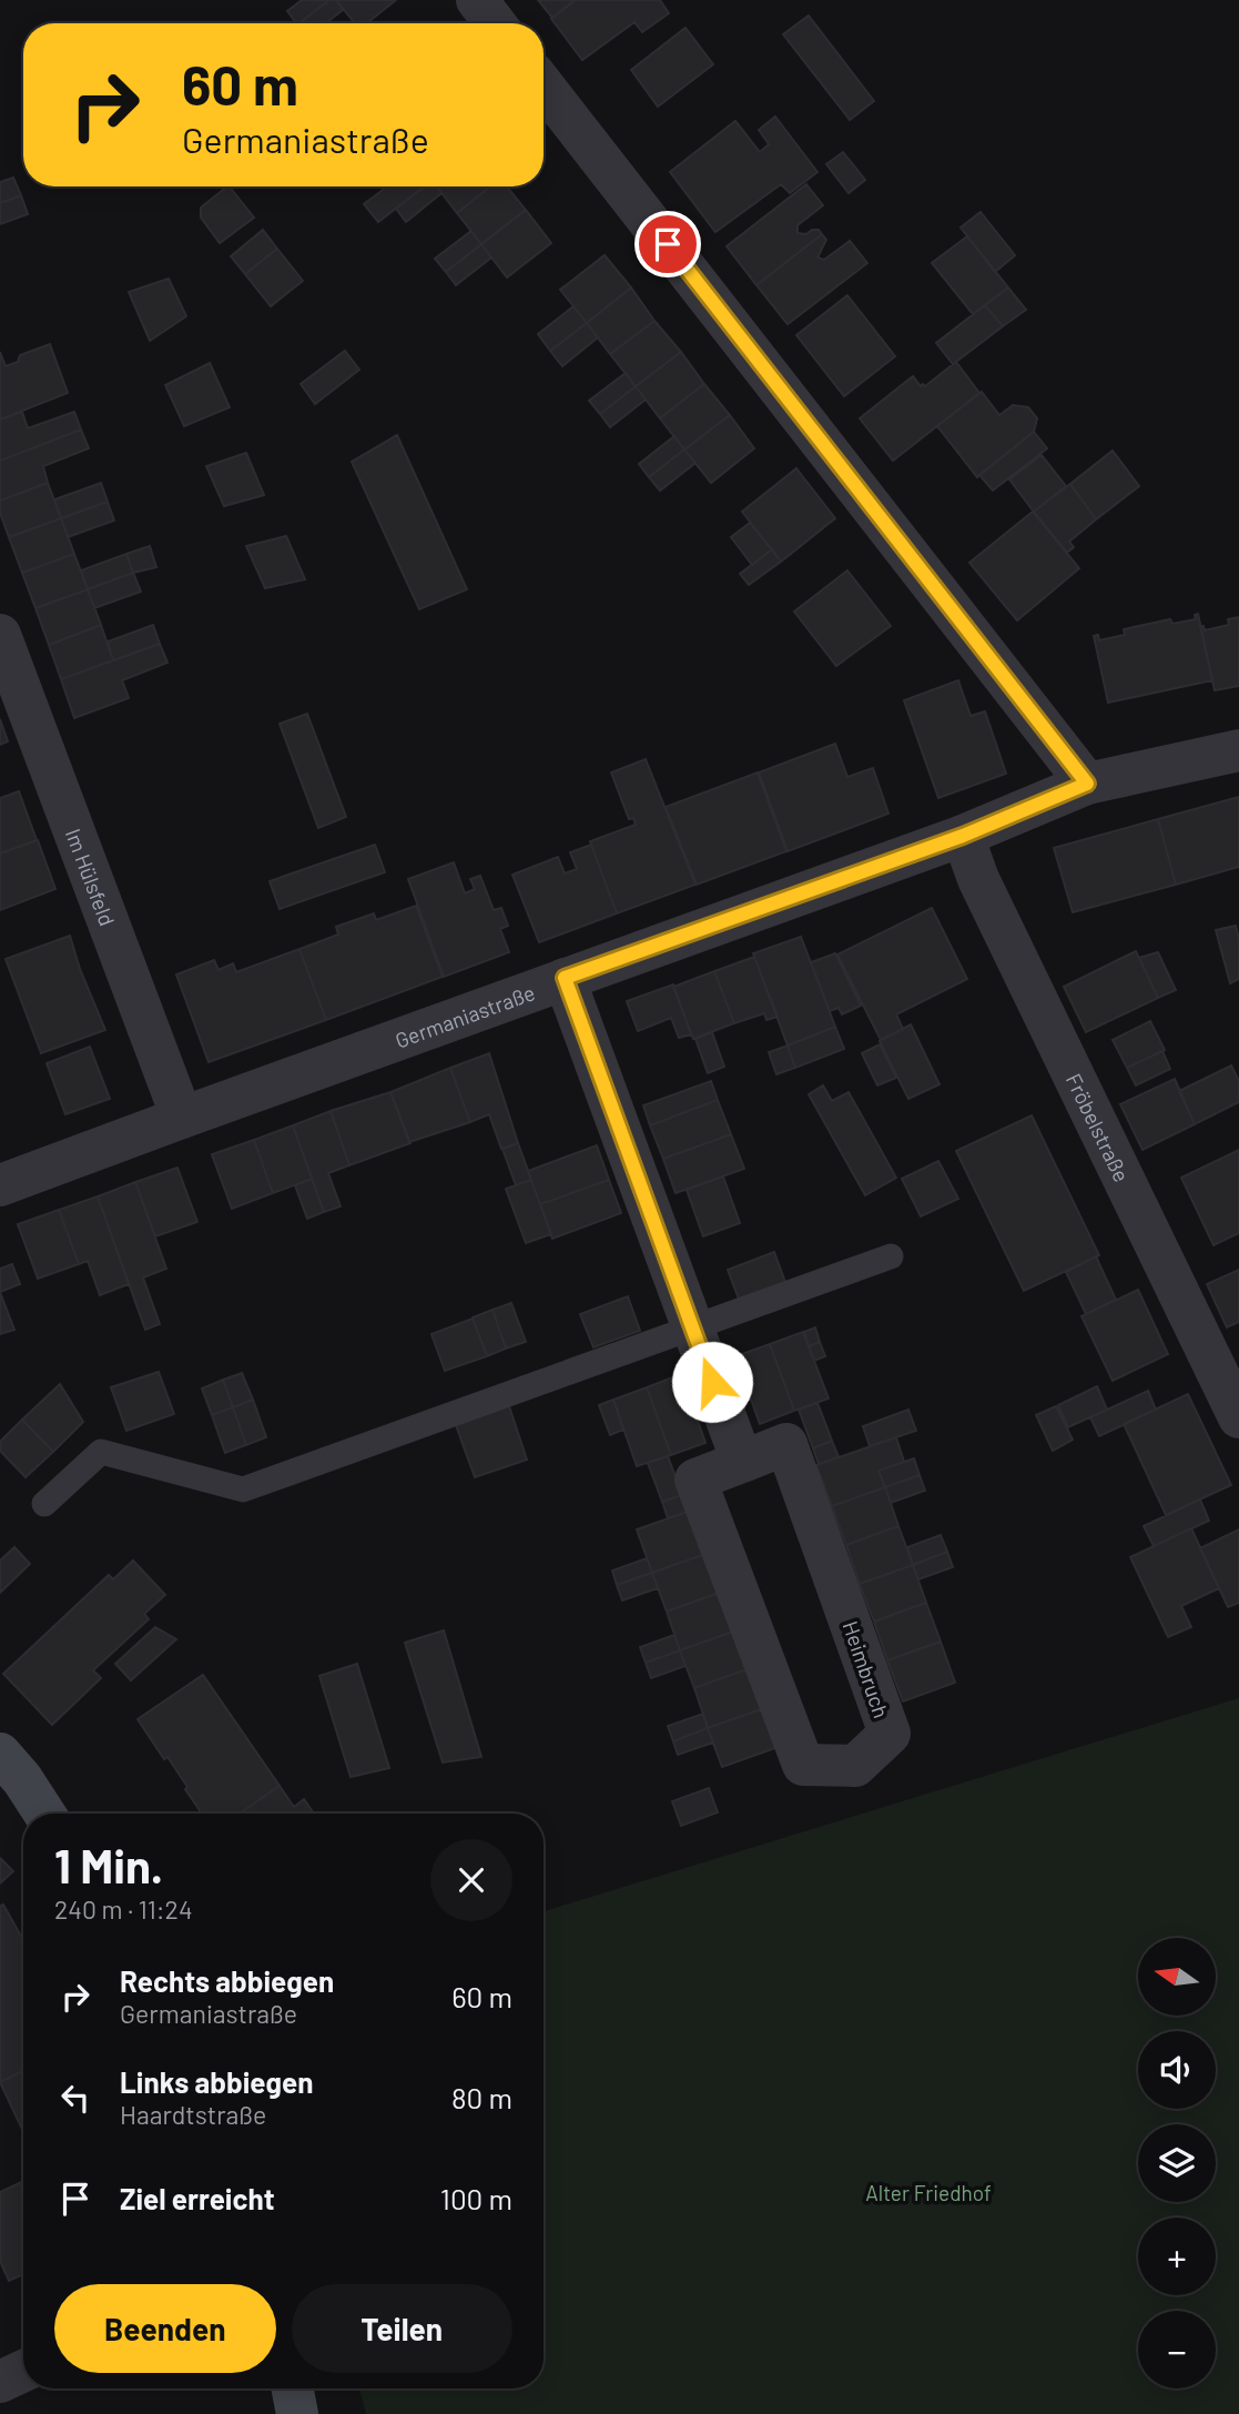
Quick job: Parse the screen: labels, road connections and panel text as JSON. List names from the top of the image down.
{
  "streets": {
    "street": [
      "Im Hülsfeld",
      "Germaniastraße",
      "Fröbelstraße",
      "Heimbruch"
    ]
  },
  "crossings": [
    ["Im Hülsfeld", "Germaniastraße"],
    ["Germaniastraße", "Fröbelstraße"]
  ],
  "parks": ["Alter Friedhof"],
  "north": "left",
  "page": {
    "turn": ["60 m", "Germaniastraße"],
    "heading": ["1 Min.", "240 m · 11:24"],
    "map_buttons": ["+", "−"],
    "list": [
      {
        "name": "Rechts abbiegen",
        "note": "Germaniastraße",
        "value": "60 m"
      },
      {
        "name": "Links abbiegen",
        "note": "Haardtstraße",
        "value": "80 m"
      },
      {
        "name": "Ziel erreicht",
        "value": "100 m"
      }
    ],
    "buttons": ["Beenden", "Teilen"]
  }
}
